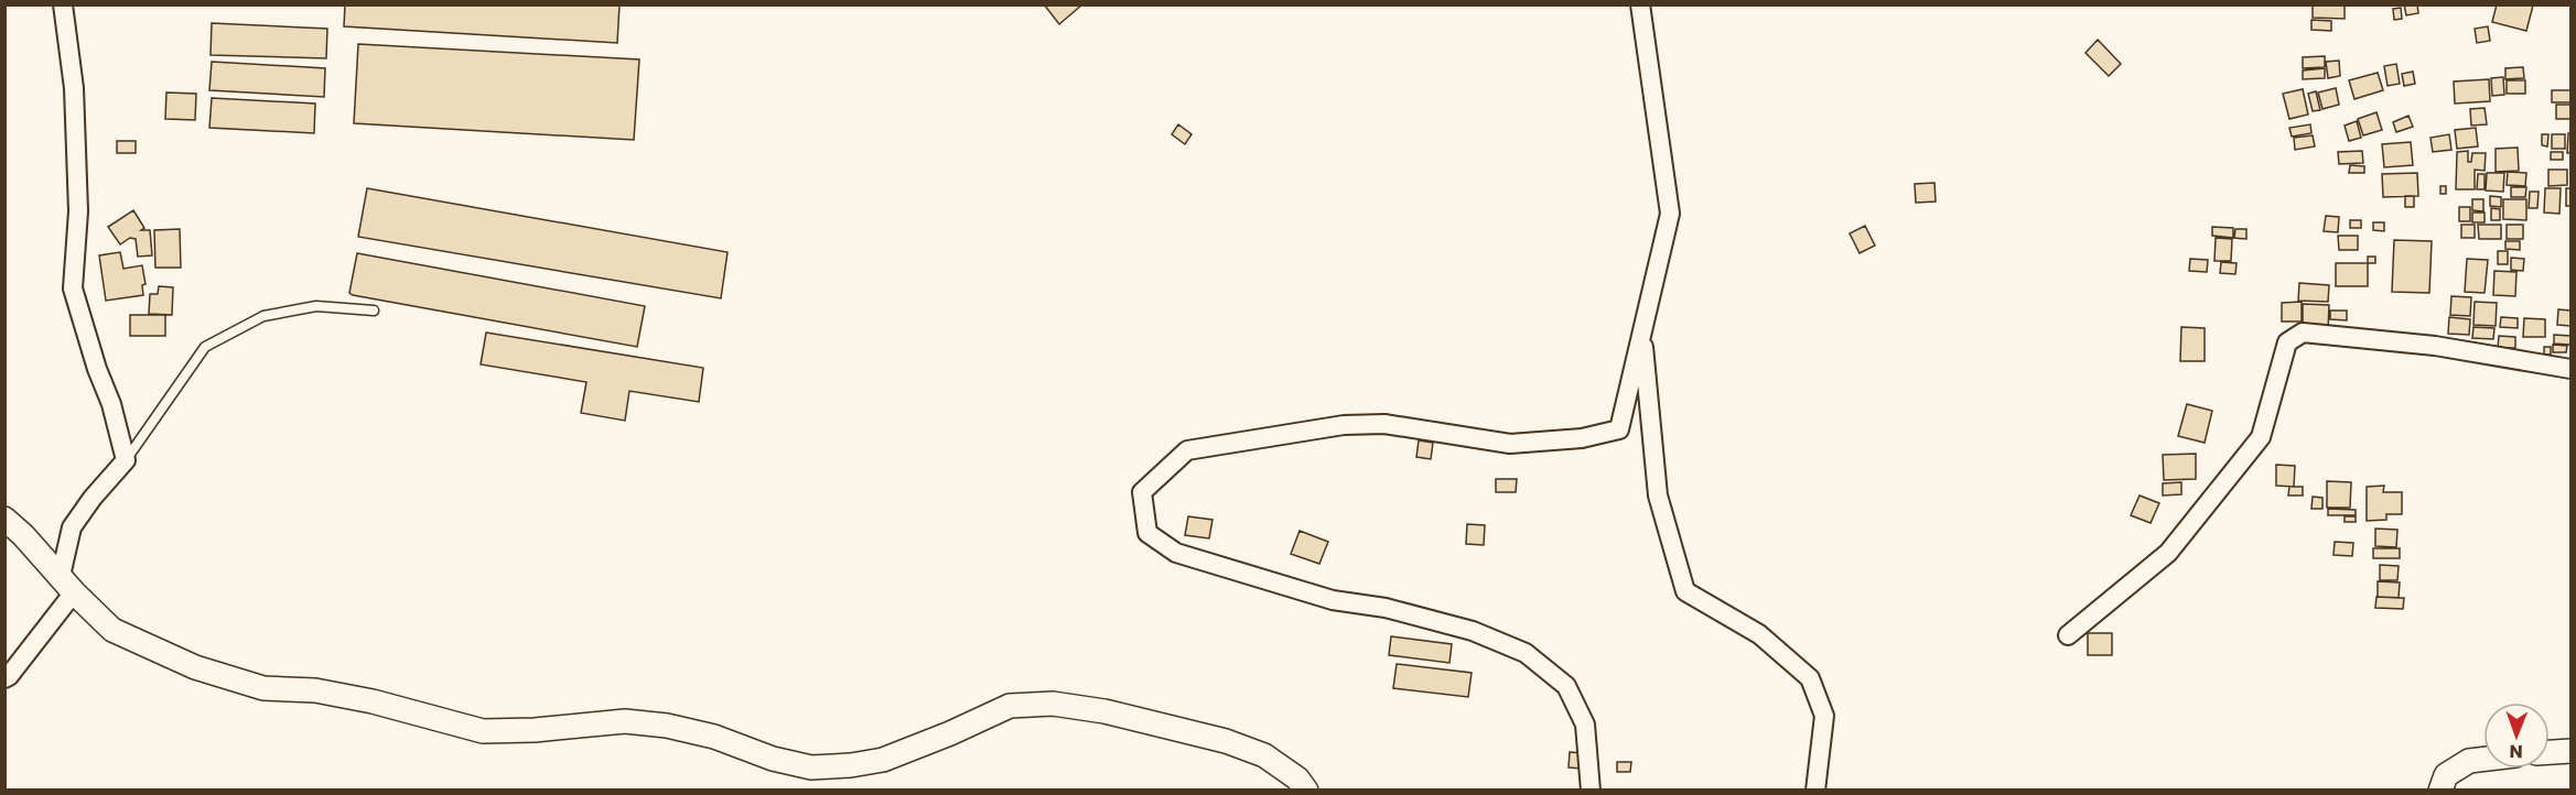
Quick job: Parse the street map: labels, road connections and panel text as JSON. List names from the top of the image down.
{
  "north": "bottom"
}
